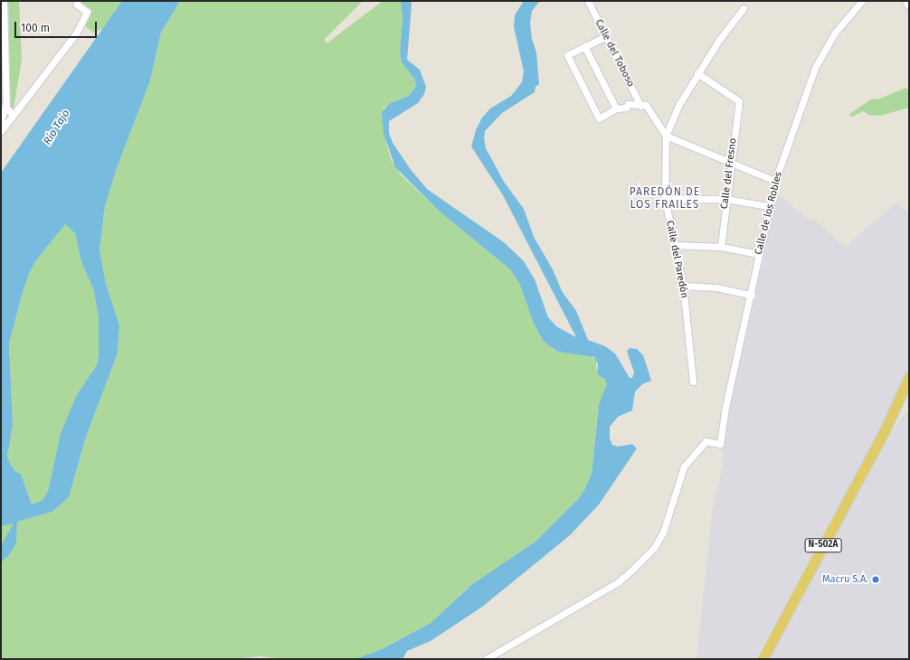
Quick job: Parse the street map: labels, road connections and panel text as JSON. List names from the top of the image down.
{
  "streets": {
    "main road": ["N-502A"],
    "street": [
      "Calle del Toboso",
      "Calle del Fresno",
      "Calle de los Robles",
      "Calle del Paredón"
    ]
  },
  "crossings": [
    ["Calle del Fresno", "Calle del Paredón"]
  ],
  "districts": ["PAREDÓN DE LOS FRAILES"],
  "water": ["Río Tajo"],
  "places": ["Macru S.A."],
  "scale_bar": "100 m"
}
